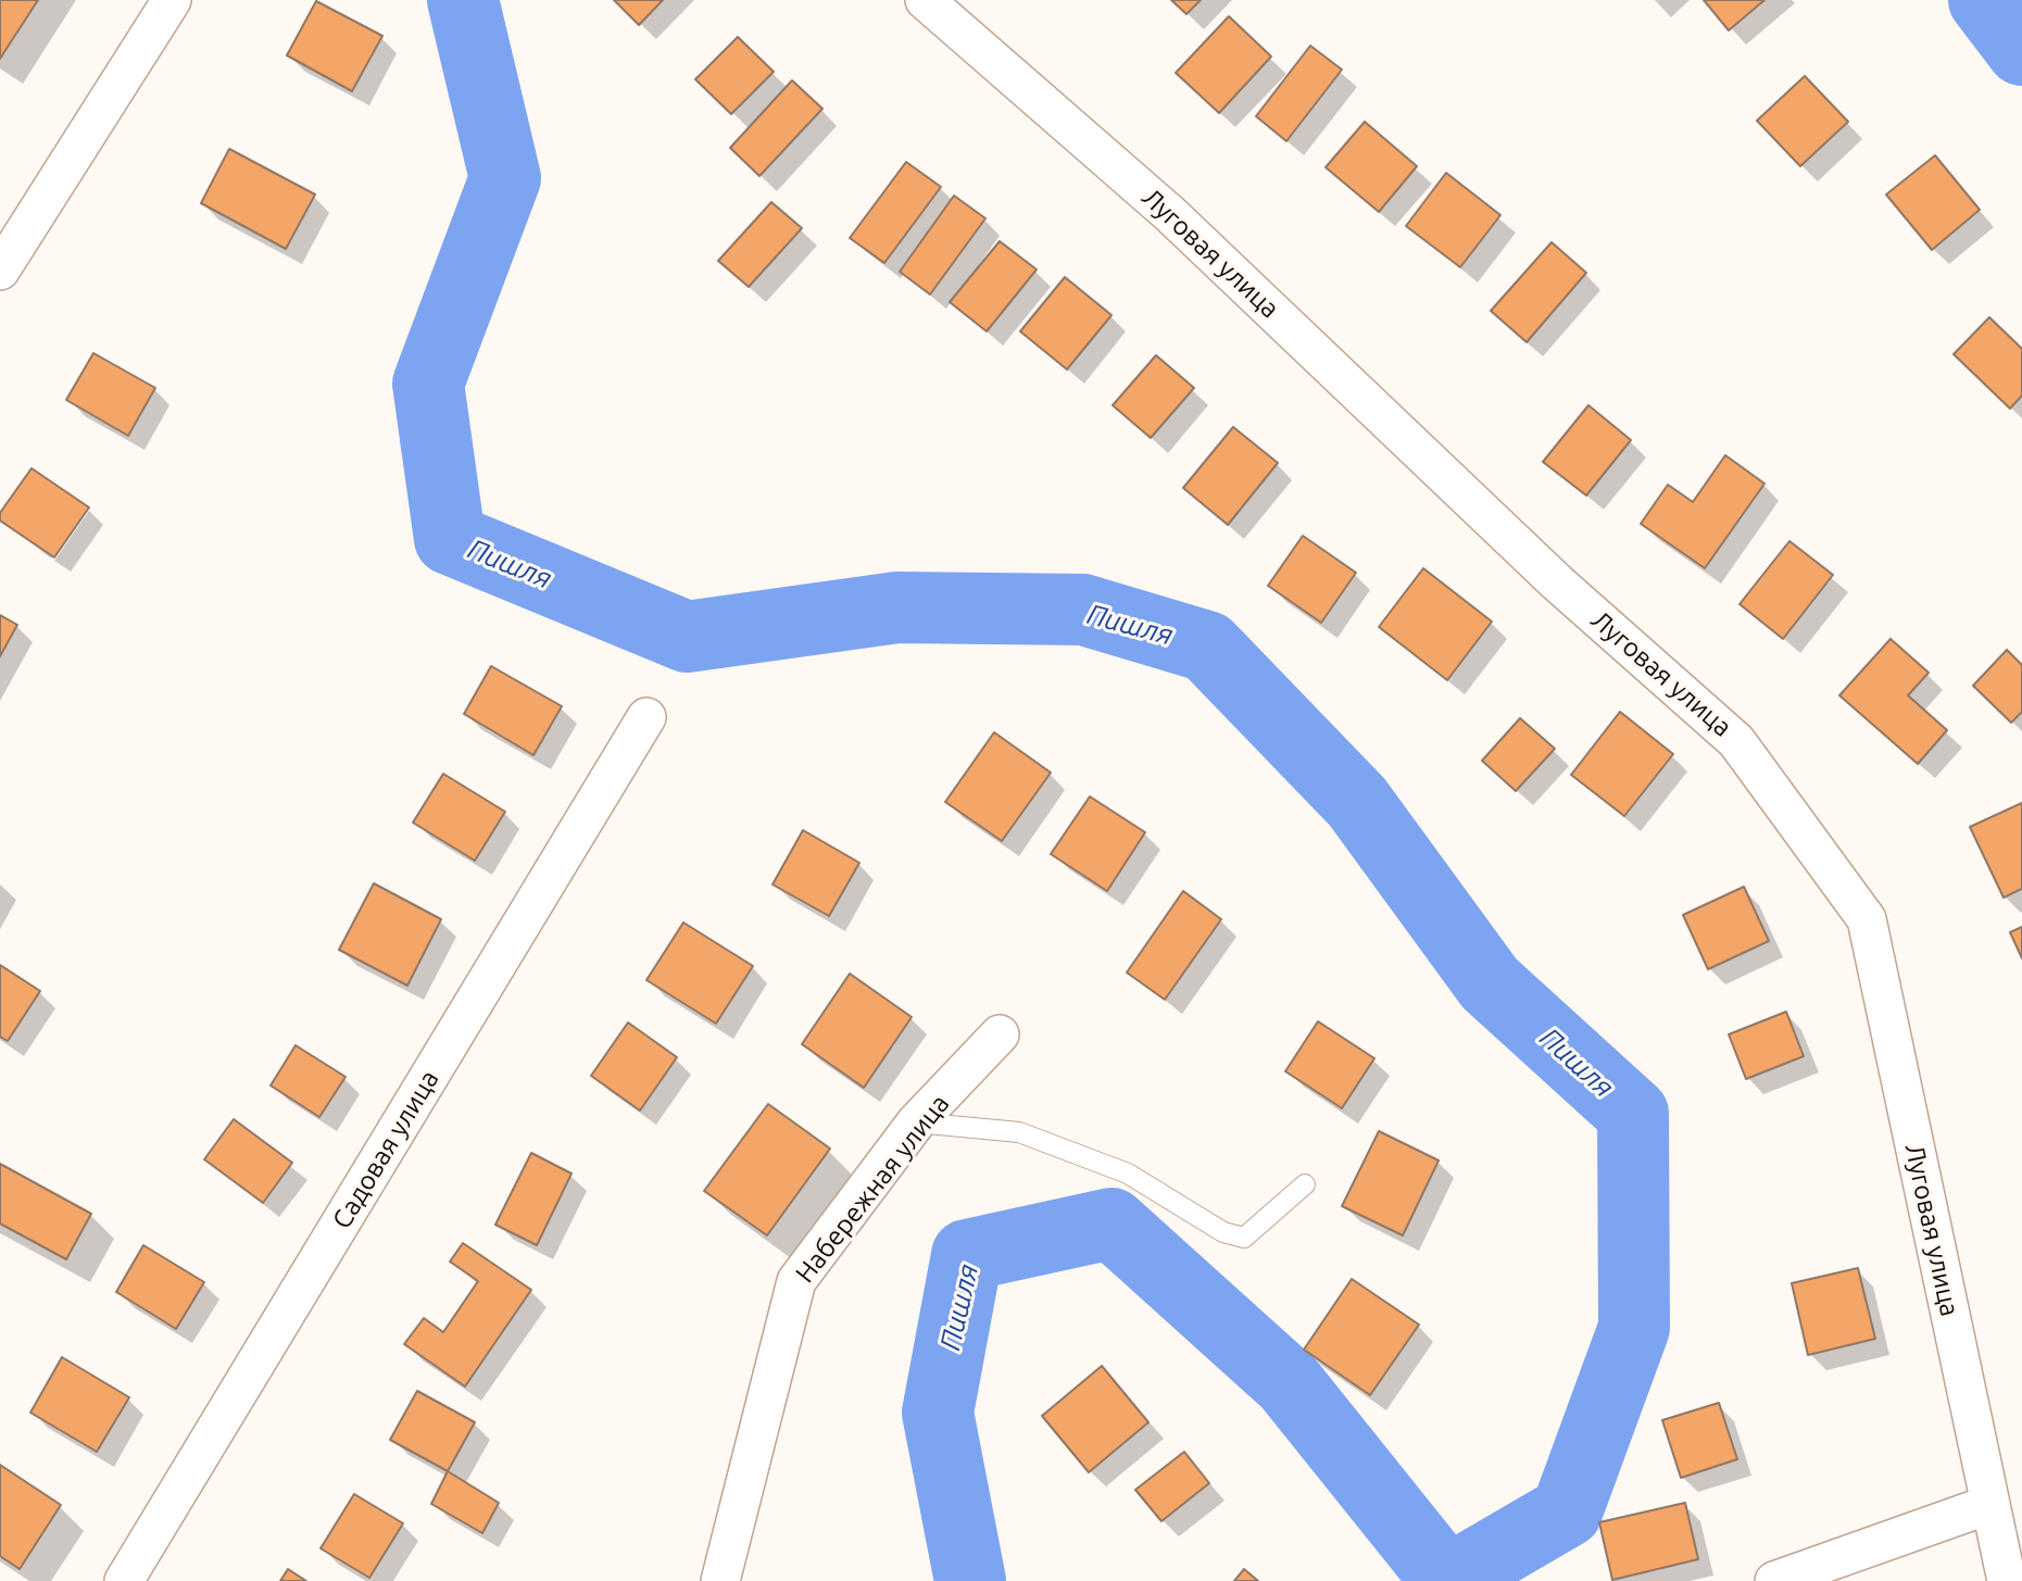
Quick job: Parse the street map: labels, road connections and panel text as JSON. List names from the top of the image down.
{
  "streets": {
    "street": ["Луговая улица", "Садовая улица", "Набережная улица"]
  },
  "water": ["Пишля"]
}
